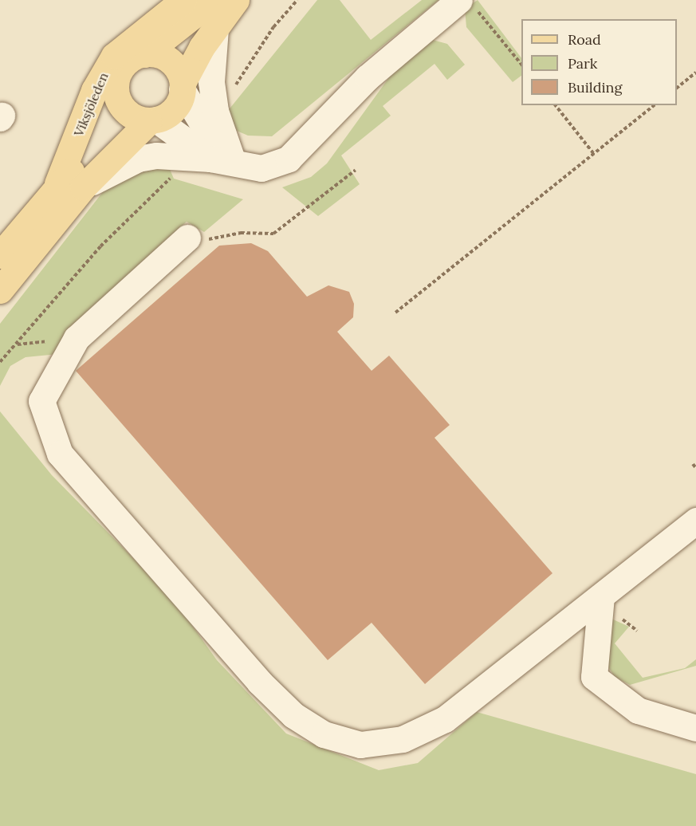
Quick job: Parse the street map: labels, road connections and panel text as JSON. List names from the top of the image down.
{
  "streets": {
    "main road": ["Viksjöleden"]
  },
  "legend": ["Road", "Park", "Building"]
}
